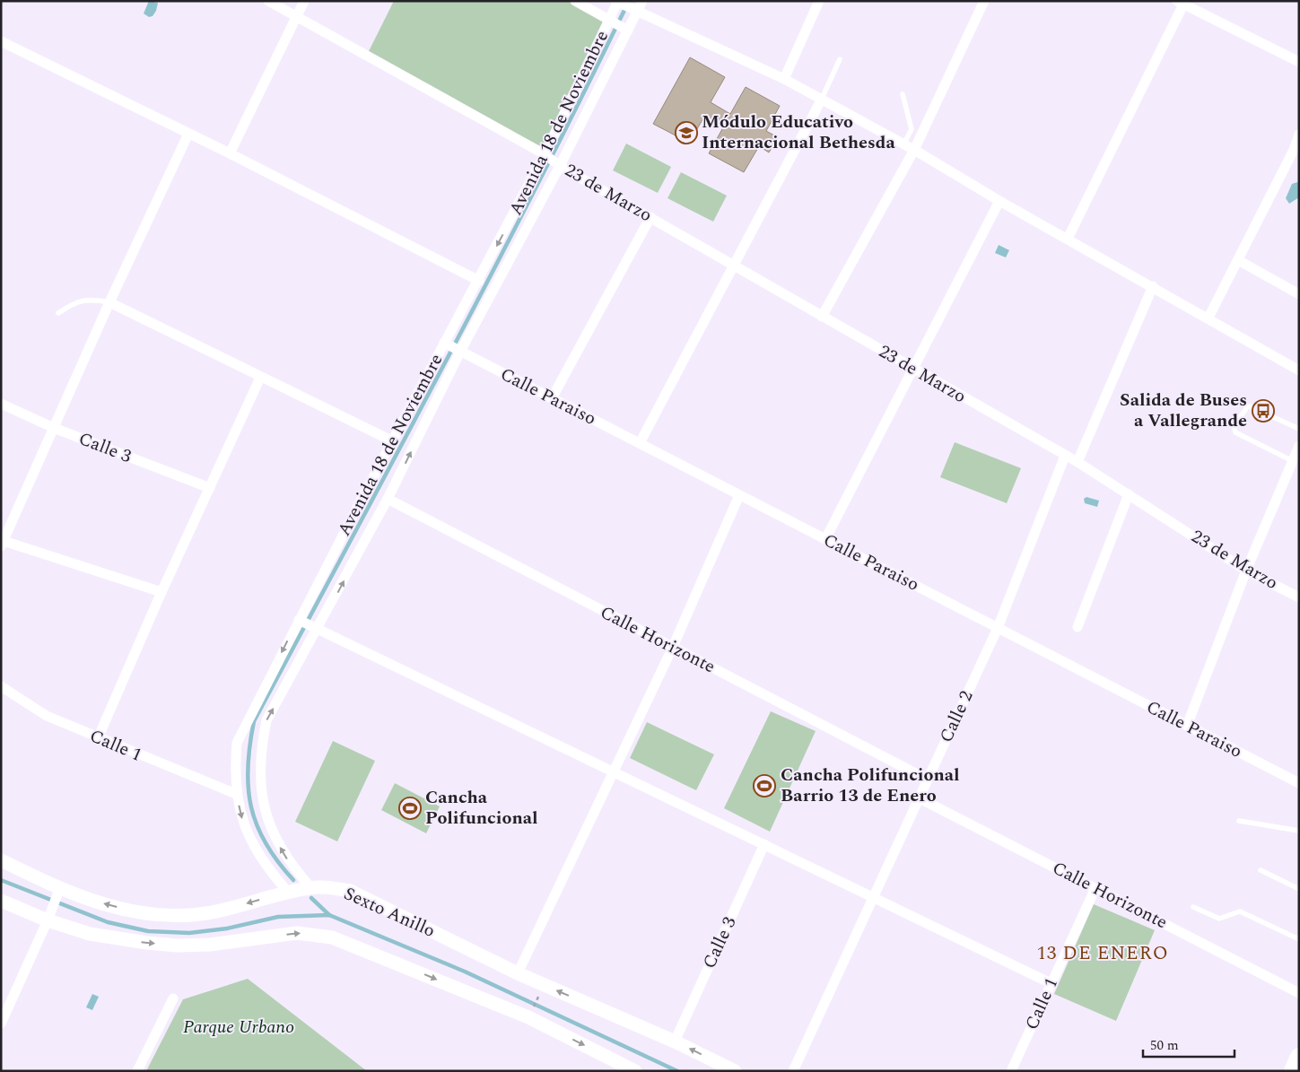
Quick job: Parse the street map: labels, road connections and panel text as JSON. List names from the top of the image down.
{
  "streets": {
    "main road": ["Sexto Anillo"],
    "street": [
      "Avenida 18 de Noviembre",
      "23 de Marzo",
      "Calle Paraiso",
      "Calle 3",
      "Calle Horizonte",
      "Calle 2",
      "Calle 1"
    ]
  },
  "crossings": [
    ["Avenida 18 de Noviembre", "23 de Marzo"],
    ["Avenida 18 de Noviembre", "Calle Paraiso"],
    ["Avenida 18 de Noviembre", "Calle Horizonte"],
    ["Avenida 18 de Noviembre", "Calle 1"],
    ["Avenida 18 de Noviembre", "Sexto Anillo"],
    ["23 de Marzo", "Calle 2"],
    ["Calle Paraiso", "Calle 2"],
    ["Calle 3", "Sexto Anillo"],
    ["Calle Horizonte", "Calle 2"],
    ["Calle Horizonte", "Calle 1"]
  ],
  "districts": ["13 DE ENERO"],
  "parks": ["Parque Urbano"],
  "places": {
    "school or university": ["Módulo Educativo Internacional Bethesda"],
    "bus stop": ["Salida de Buses a Vallegrande"],
    "sports": ["Cancha Polifuncional Barrio 13 de Enero", "Cancha Polifuncional"]
  },
  "scale_bar": "50 m"
}
